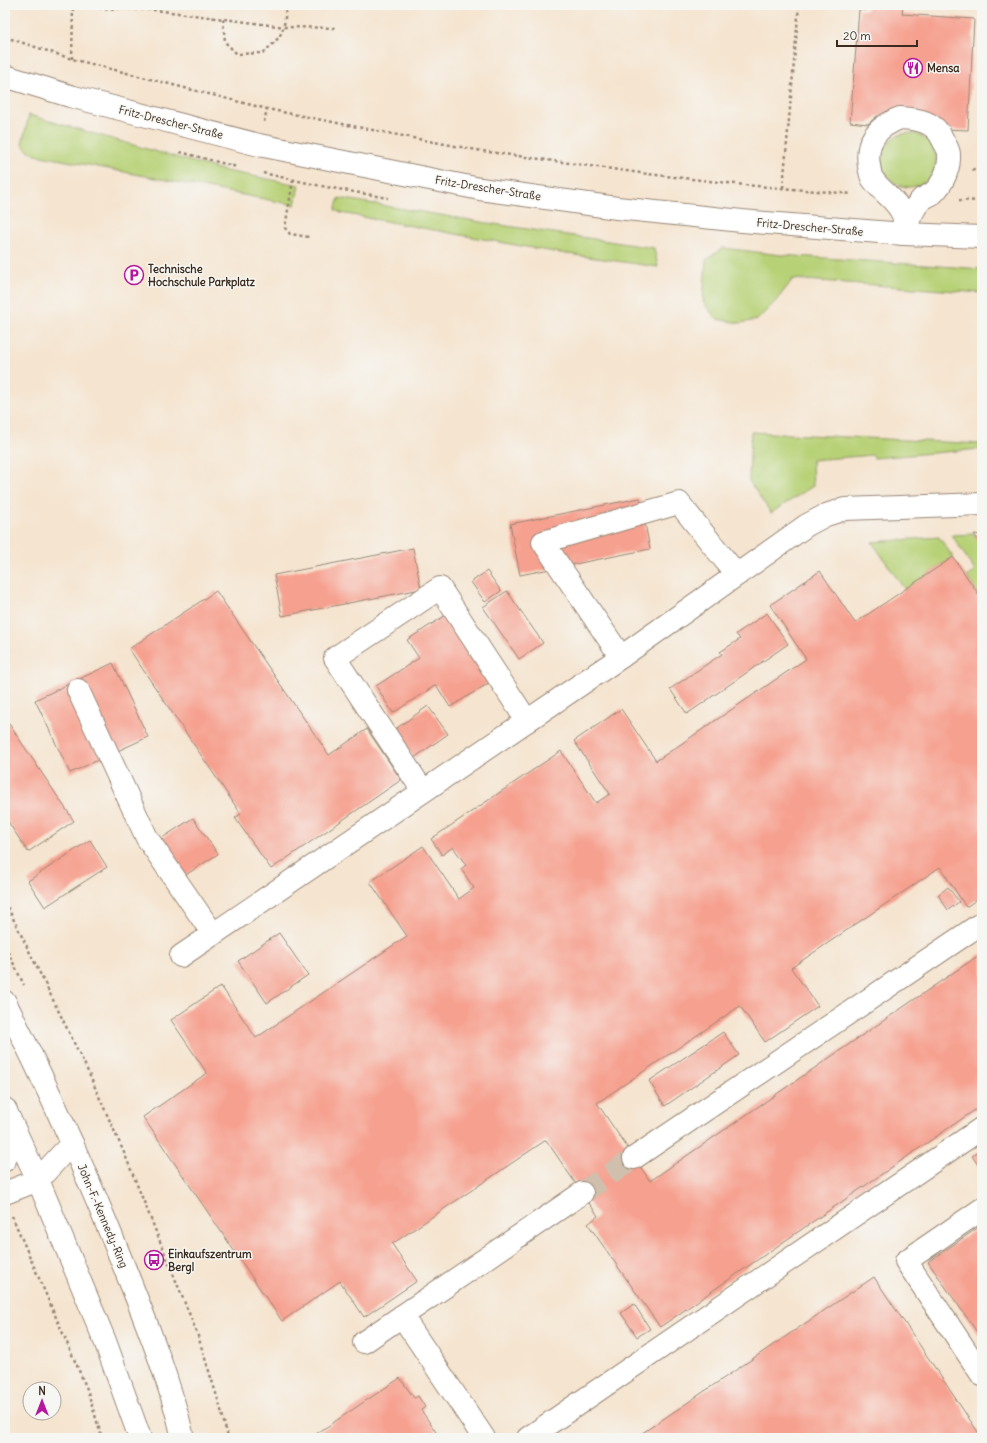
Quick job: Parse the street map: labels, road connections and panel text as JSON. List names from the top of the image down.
{
  "streets": {
    "street": ["Fritz-Drescher-Straße", "John-F.-Kennedy-Ring"]
  },
  "places": {
    "restaurant": ["Mensa"],
    "parking": ["Technische Hochschule Parkplatz"],
    "bus stop": ["Einkaufszentrum Bergl"]
  },
  "scale_bar": "20 m",
  "north": "top"
}
